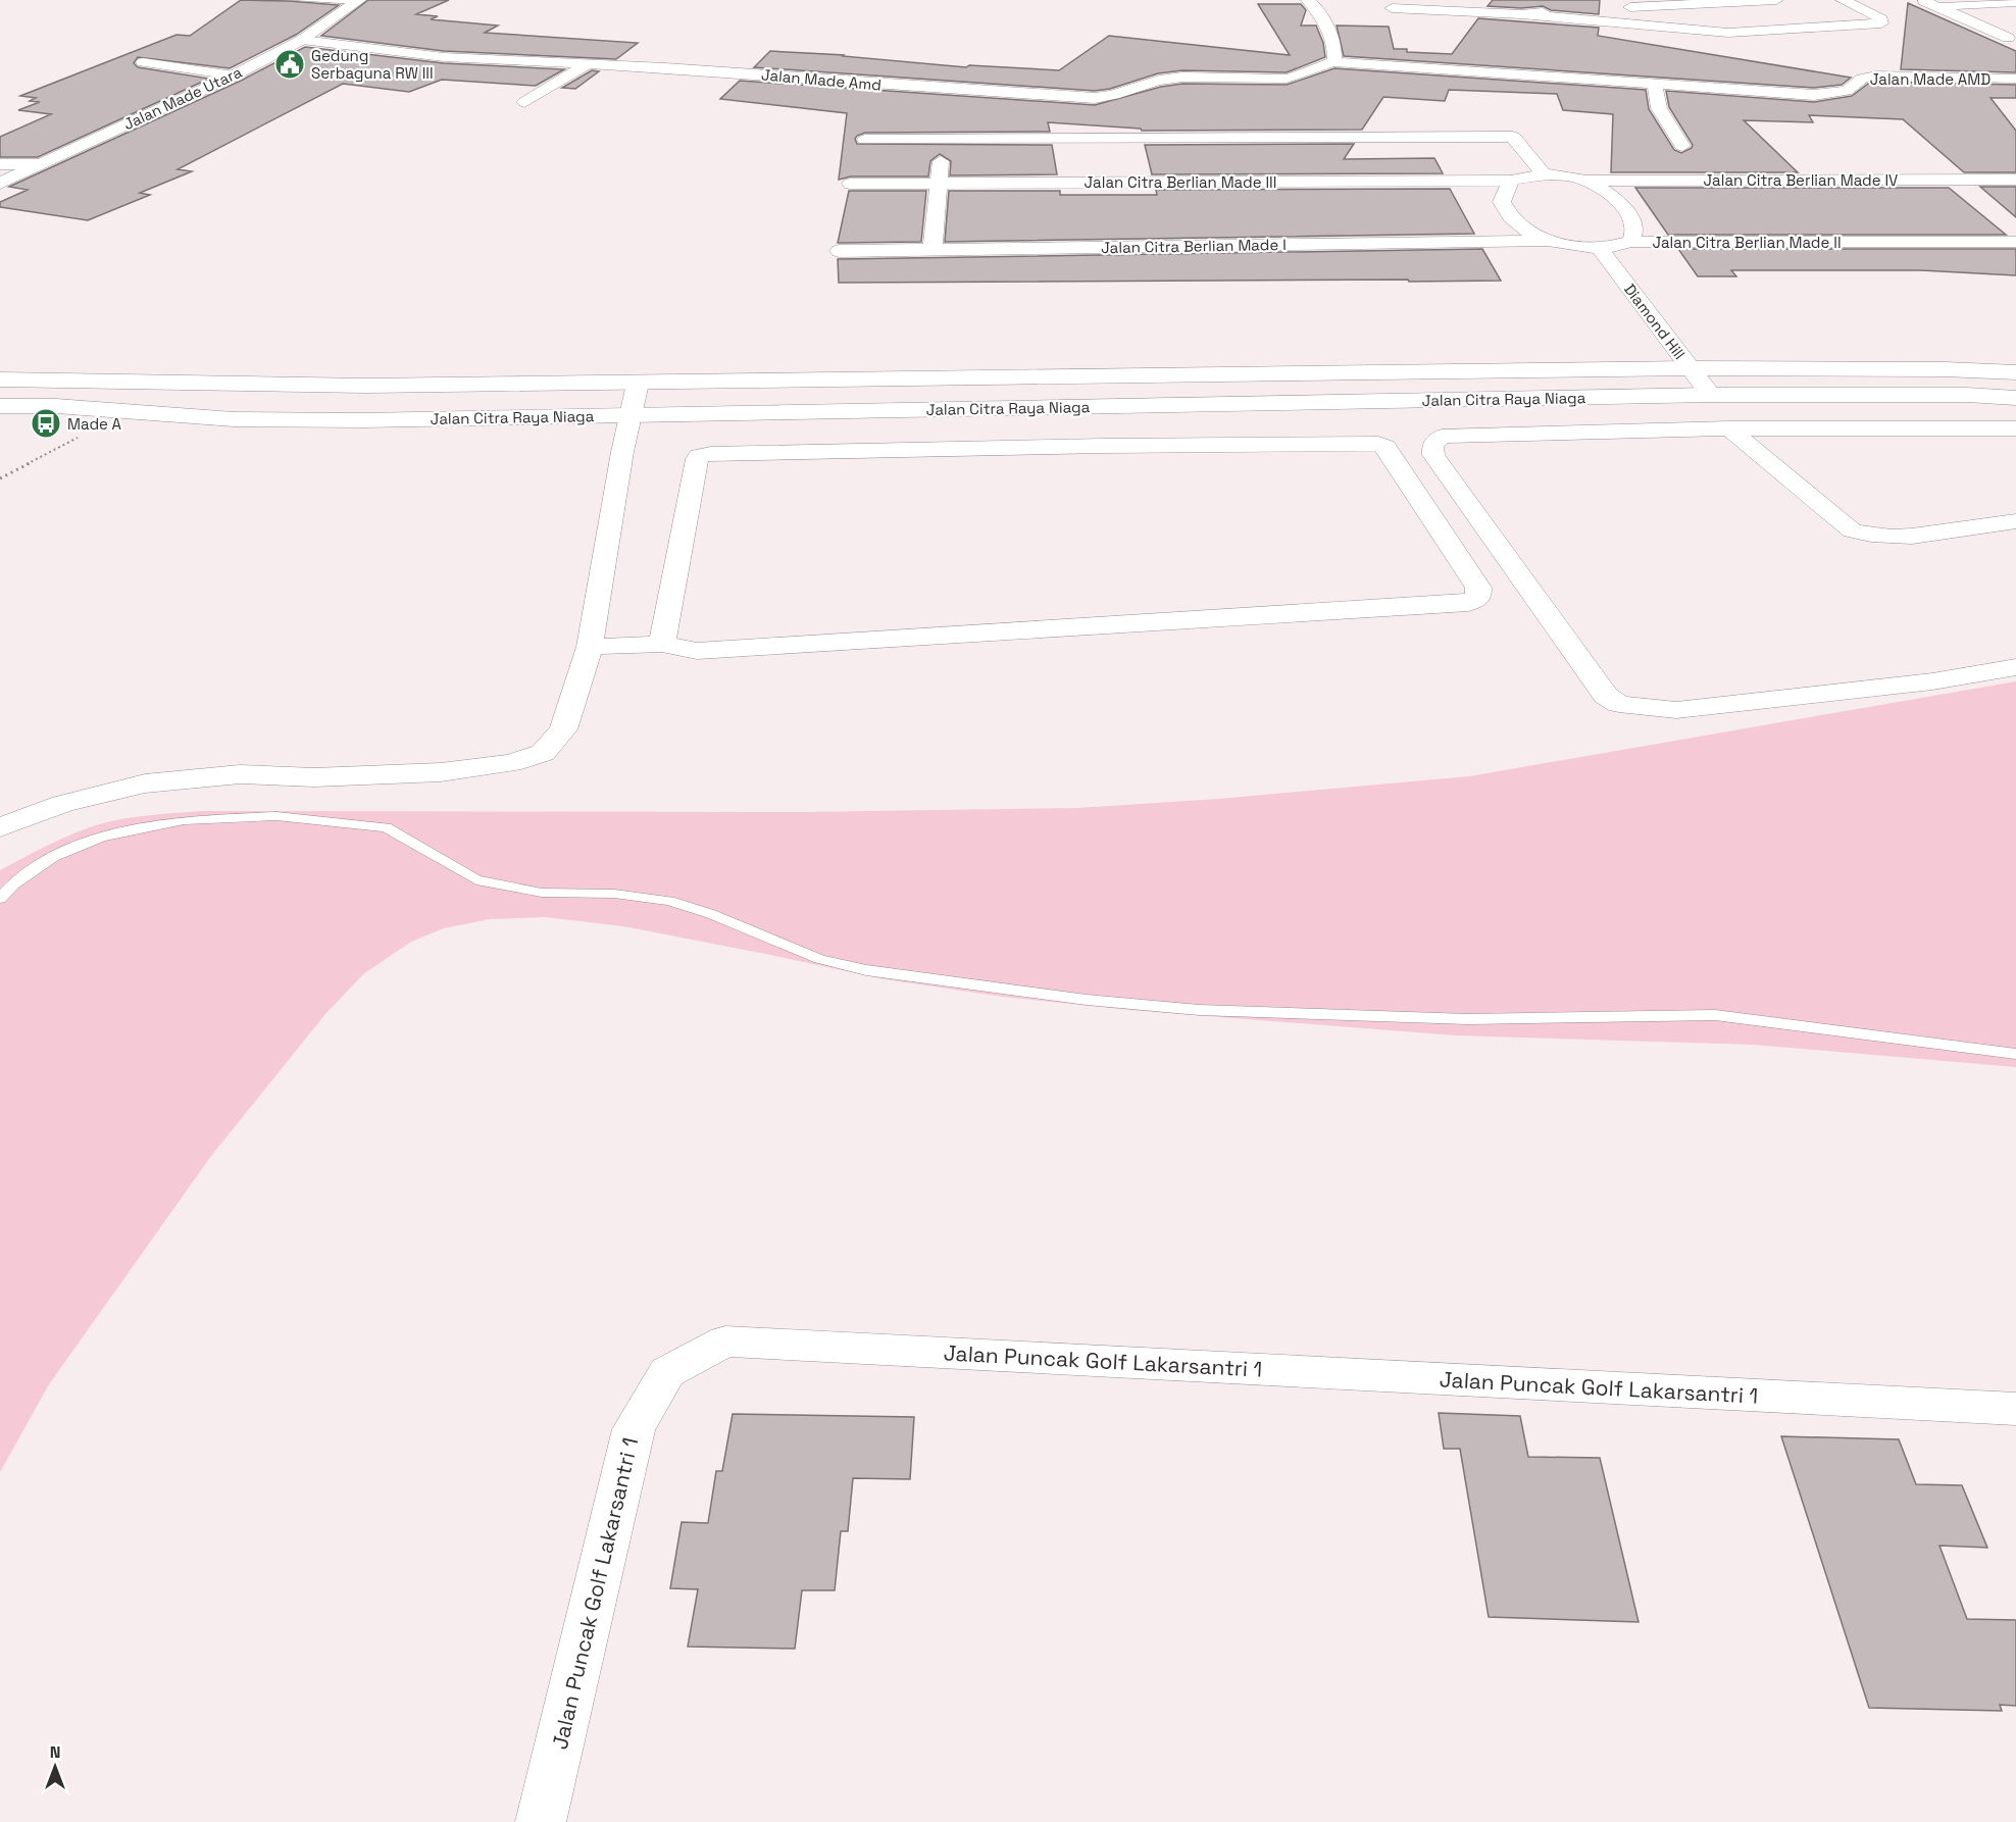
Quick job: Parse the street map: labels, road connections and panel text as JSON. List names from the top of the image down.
{
  "streets": {
    "street": [
      "Jalan Made AMD",
      "Jalan Made Amd",
      "Jalan Made Utara",
      "Jalan Citra Berlian Made IV",
      "Jalan Citra Berlian Made III",
      "Jalan Citra Berlian Made II",
      "Jalan Citra Berlian Made I",
      "Diamond Hill",
      "Jalan Citra Raya Niaga",
      "Jalan Puncak Golf Lakarsantri 1"
    ]
  },
  "crossings": [
    ["Jalan Made AMD", "Jalan Made Amd"],
    ["Jalan Made Amd", "Jalan Made Utara"],
    ["Diamond Hill", "Jalan Citra Raya Niaga"]
  ],
  "places": {
    "public building": ["Gedung Serbaguna RW III"],
    "bus stop": ["Made A"]
  },
  "north": "top"
}
